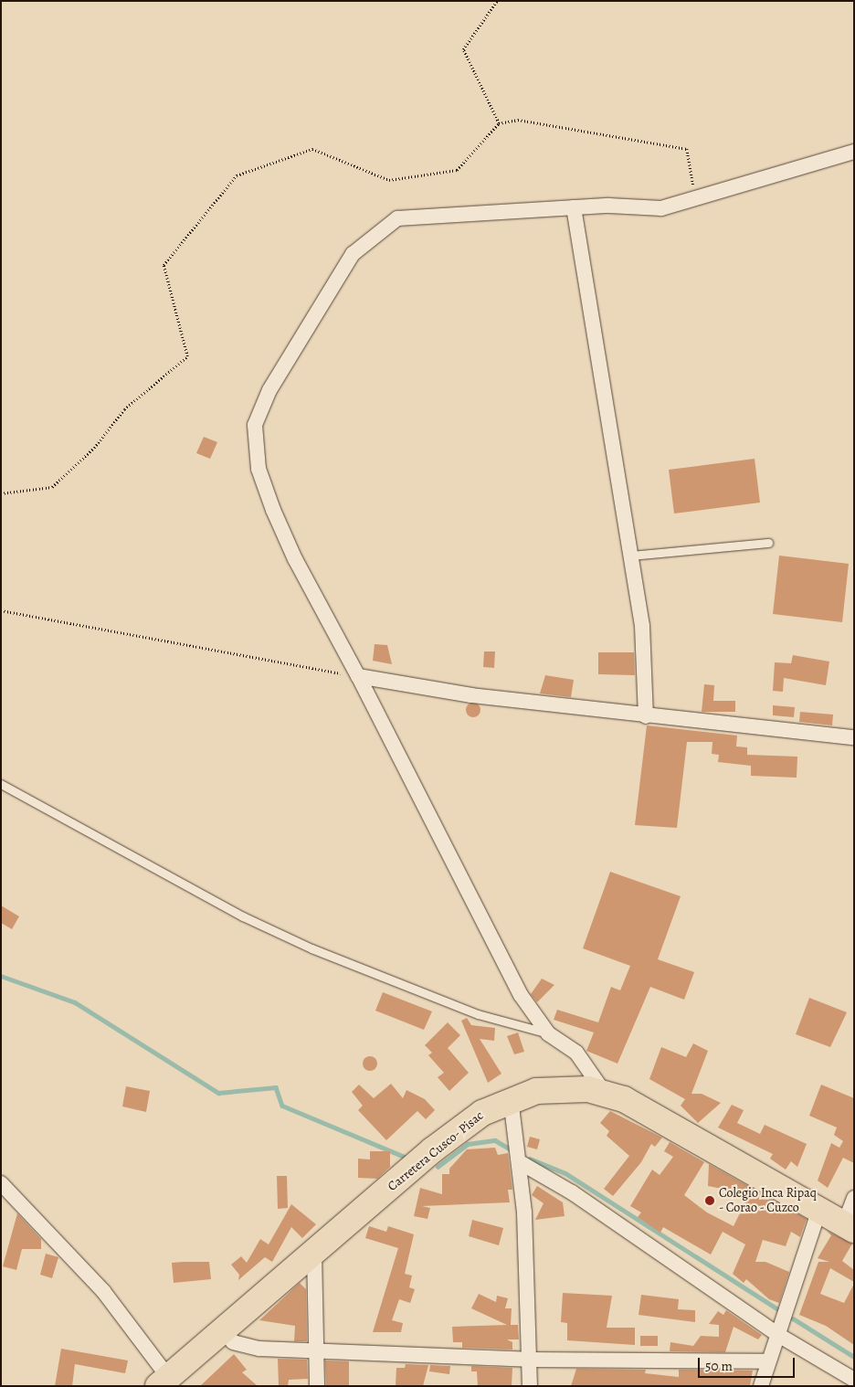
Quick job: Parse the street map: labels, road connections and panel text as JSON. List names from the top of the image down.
{
  "streets": {
    "highway": ["Carretera Cusco- Pisac"]
  },
  "places": ["Colegio Inca Ripaq - Corao - Cuzco"],
  "scale_bar": "50 m"
}
